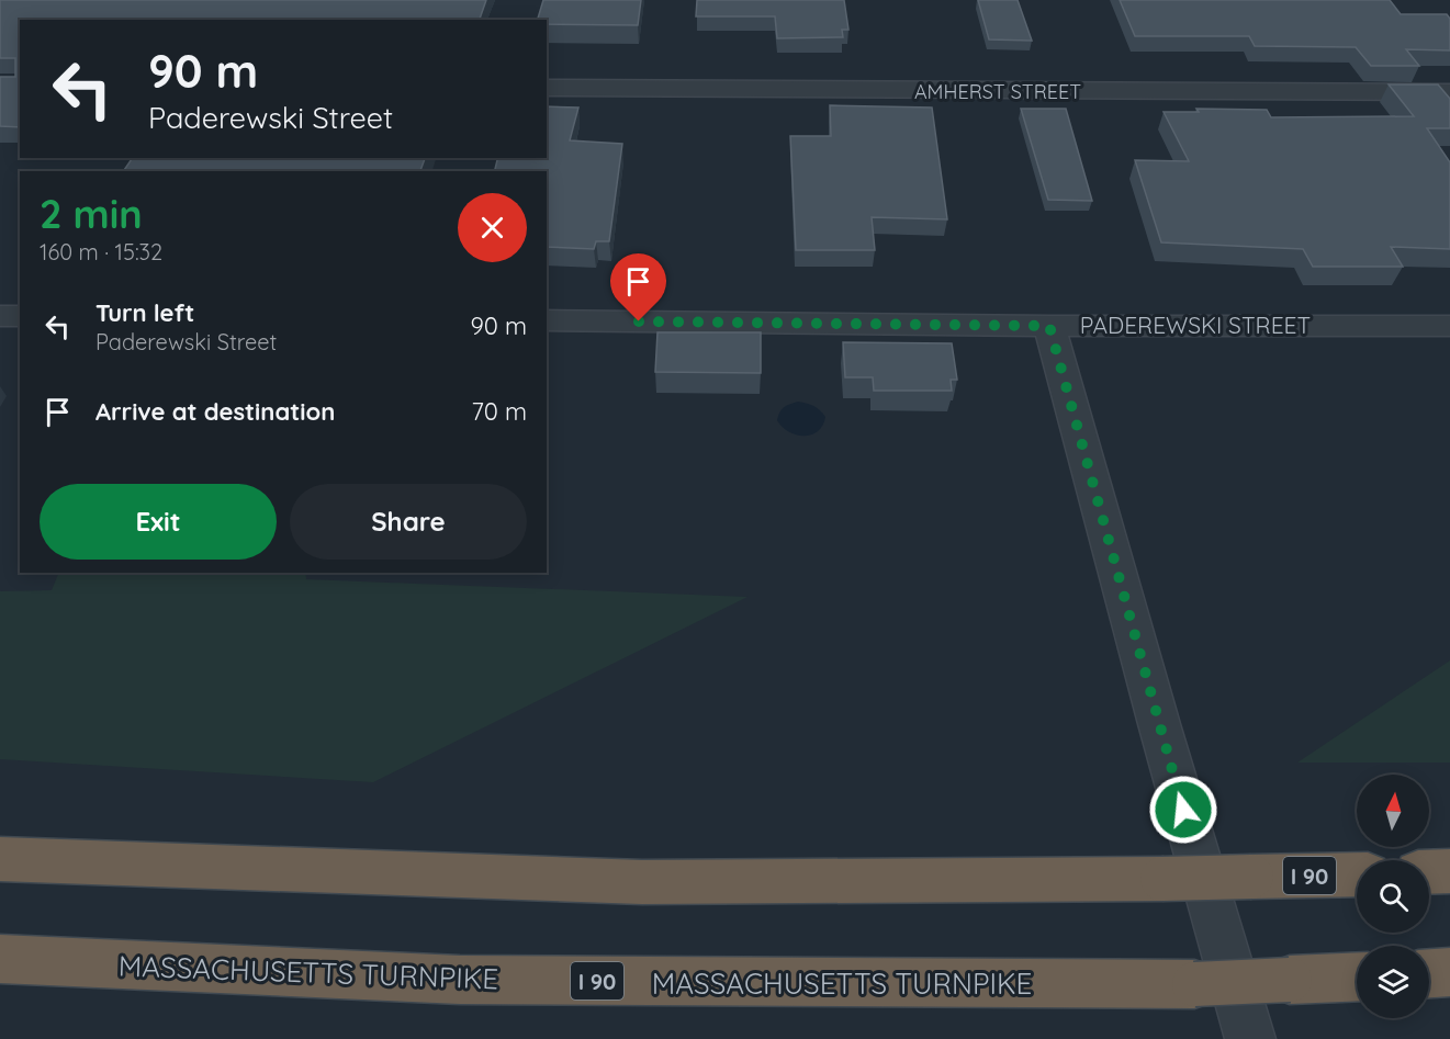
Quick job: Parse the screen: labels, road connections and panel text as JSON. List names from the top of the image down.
{
  "streets": {
    "highway": ["I 90", "MASSACHUSETTS TURNPIKE"],
    "street": ["AMHERST STREET", "PADEREWSKI STREET"]
  },
  "north": "top",
  "page": {
    "turn": ["90 m", "Paderewski Street"],
    "heading": ["2 min", "160 m · 15:32"],
    "list": [
      {
        "name": "Turn left",
        "note": "Paderewski Street",
        "value": "90 m"
      },
      {
        "name": "Arrive at destination",
        "value": "70 m"
      }
    ],
    "buttons": ["Exit", "Share"]
  }
}
